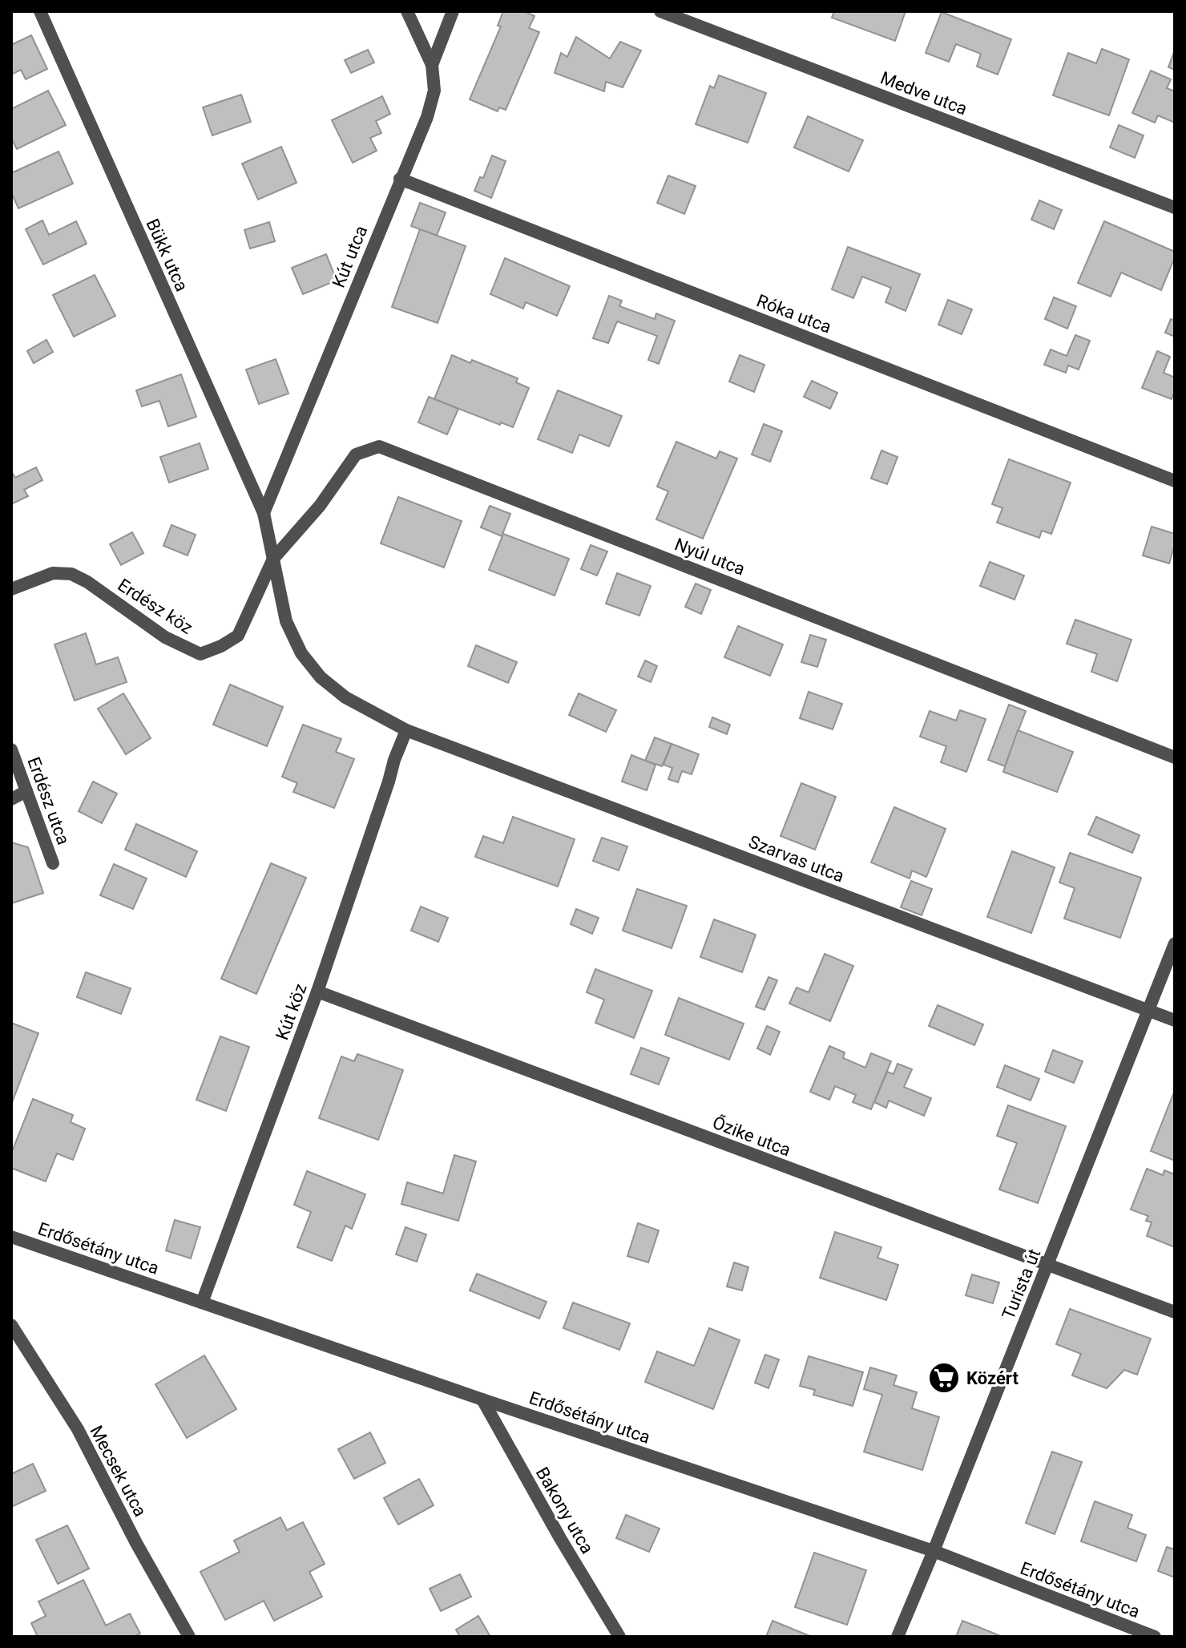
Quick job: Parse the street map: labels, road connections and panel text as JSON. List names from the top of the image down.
{
  "streets": {
    "street": [
      "Medve utca",
      "Bükk utca",
      "Kút utca",
      "Róka utca",
      "Nyúl utca",
      "Erdész köz",
      "Erdész utca",
      "Szarvas utca",
      "Kút köz",
      "Őzike utca",
      "Erdősétány utca",
      "Turista út",
      "Mecsek utca",
      "Bakony utca"
    ]
  },
  "crossings": [
    ["Bükk utca", "Kút utca"],
    ["Bükk utca", "Nyúl utca"],
    ["Bükk utca", "Erdész köz"],
    ["Bükk utca", "Szarvas utca"],
    ["Kút utca", "Róka utca"],
    ["Nyúl utca", "Erdész köz"],
    ["Nyúl utca", "Szarvas utca"],
    ["Erdész köz", "Szarvas utca"],
    ["Szarvas utca", "Kút köz"],
    ["Szarvas utca", "Turista út"],
    ["Kút köz", "Őzike utca"],
    ["Kút köz", "Erdősétány utca"],
    ["Őzike utca", "Turista út"],
    ["Erdősétány utca", "Turista út"],
    ["Erdősétány utca", "Bakony utca"]
  ],
  "places": {
    "supermarket": ["Közért"]
  }
}
